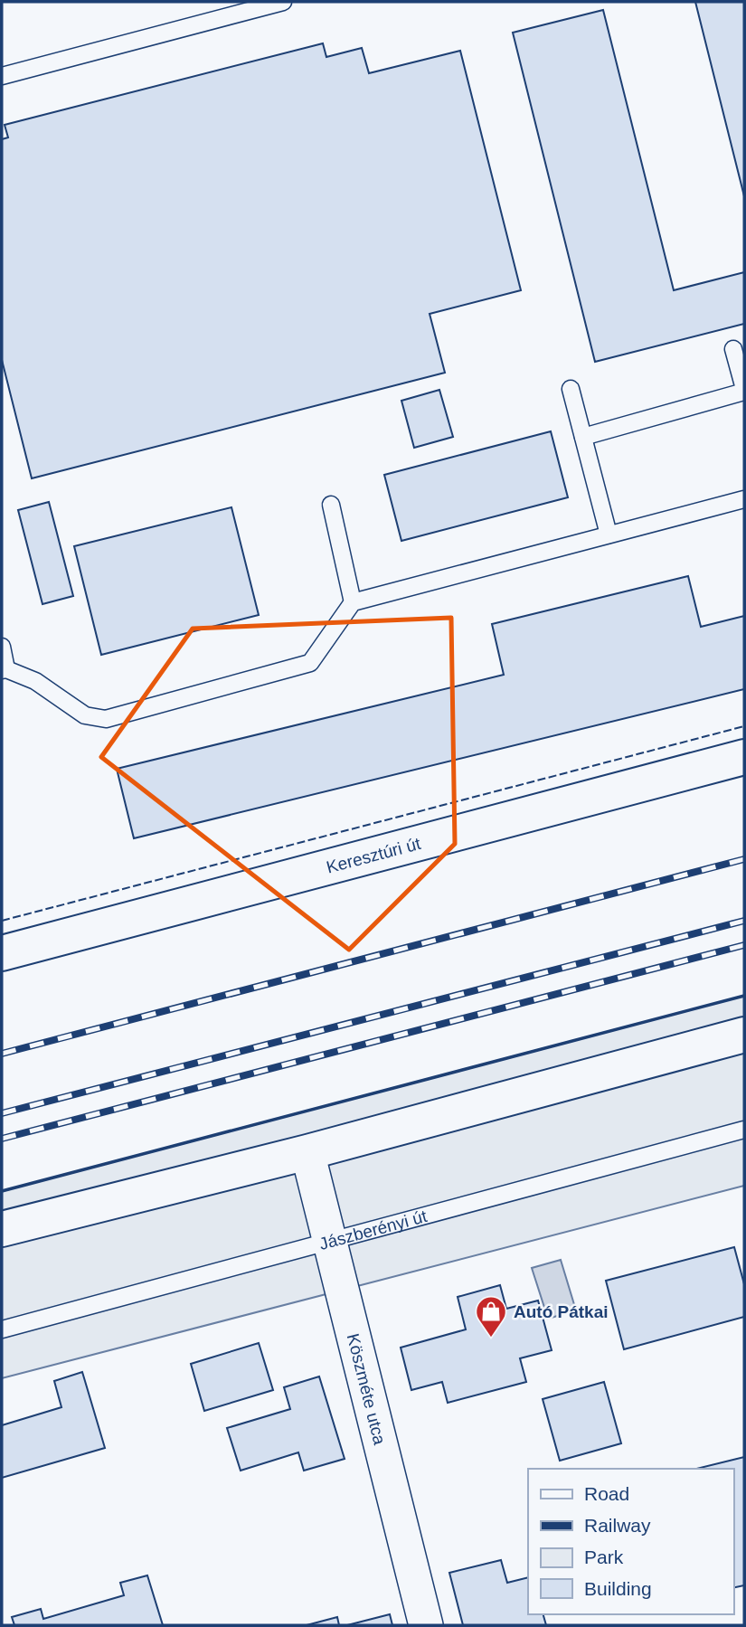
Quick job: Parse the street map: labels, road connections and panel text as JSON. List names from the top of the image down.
{
  "streets": {
    "main road": ["Keresztúri út"],
    "street": ["Köszméte utca"],
    "lane": ["Jászberényi út"]
  },
  "crossings": [
    ["Jászberényi út", "Köszméte utca"]
  ],
  "places": {
    "shop": ["Autó Pátkai"]
  },
  "legend": [
    "Road",
    "Railway",
    "Park",
    "Building"
  ]
}
